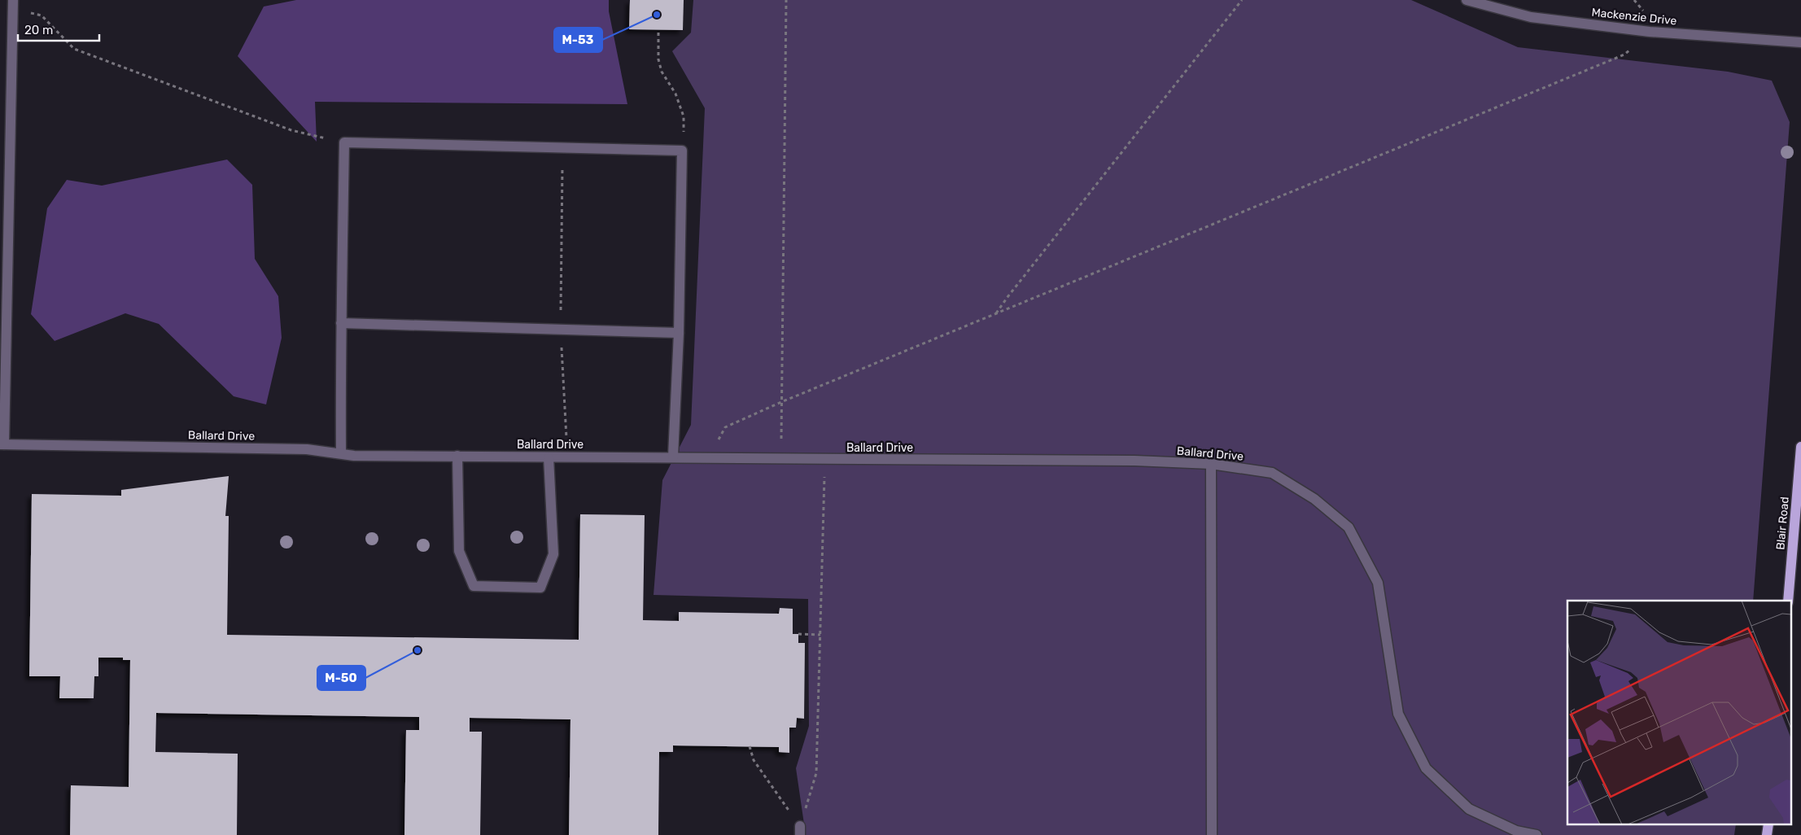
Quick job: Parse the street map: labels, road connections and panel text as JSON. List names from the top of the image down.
{
  "streets": {
    "main road": ["Blair Road"],
    "street": ["Mackenzie Drive", "Ballard Drive"]
  },
  "places": ["M-53", "M-50"],
  "scale_bar": "20 m"
}
